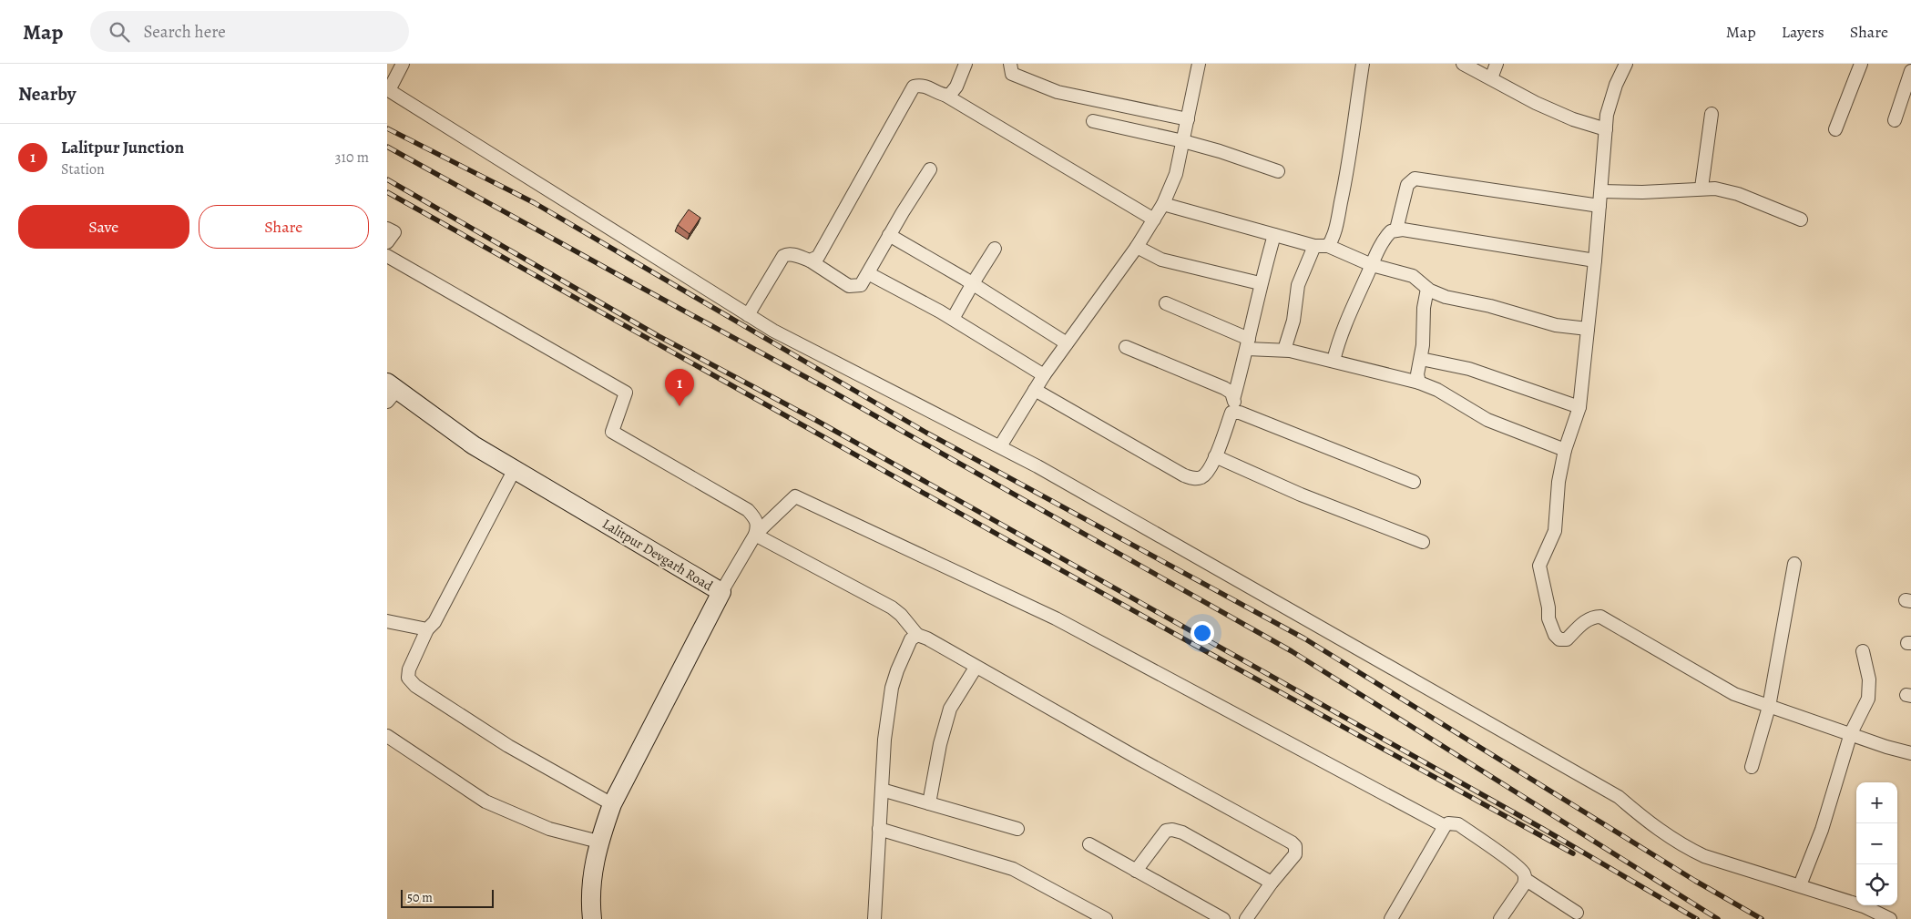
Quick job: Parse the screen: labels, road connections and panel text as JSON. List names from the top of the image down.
{
  "streets": {
    "main road": ["Lalitpur Devgarh Road"]
  },
  "scale_bar": "50 m",
  "page": {
    "header": "Map",
    "search": "Search here",
    "nav": ["Map", "Layers", "Share"],
    "heading": "Nearby",
    "list": [
      {
        "mark": "1",
        "name": "Lalitpur Junction",
        "note": "Station",
        "value": "310 m"
      }
    ],
    "buttons": ["Save", "Share"],
    "pins": "1",
    "map_buttons": ["+", "−"],
    "scale": "50 m"
  }
}
